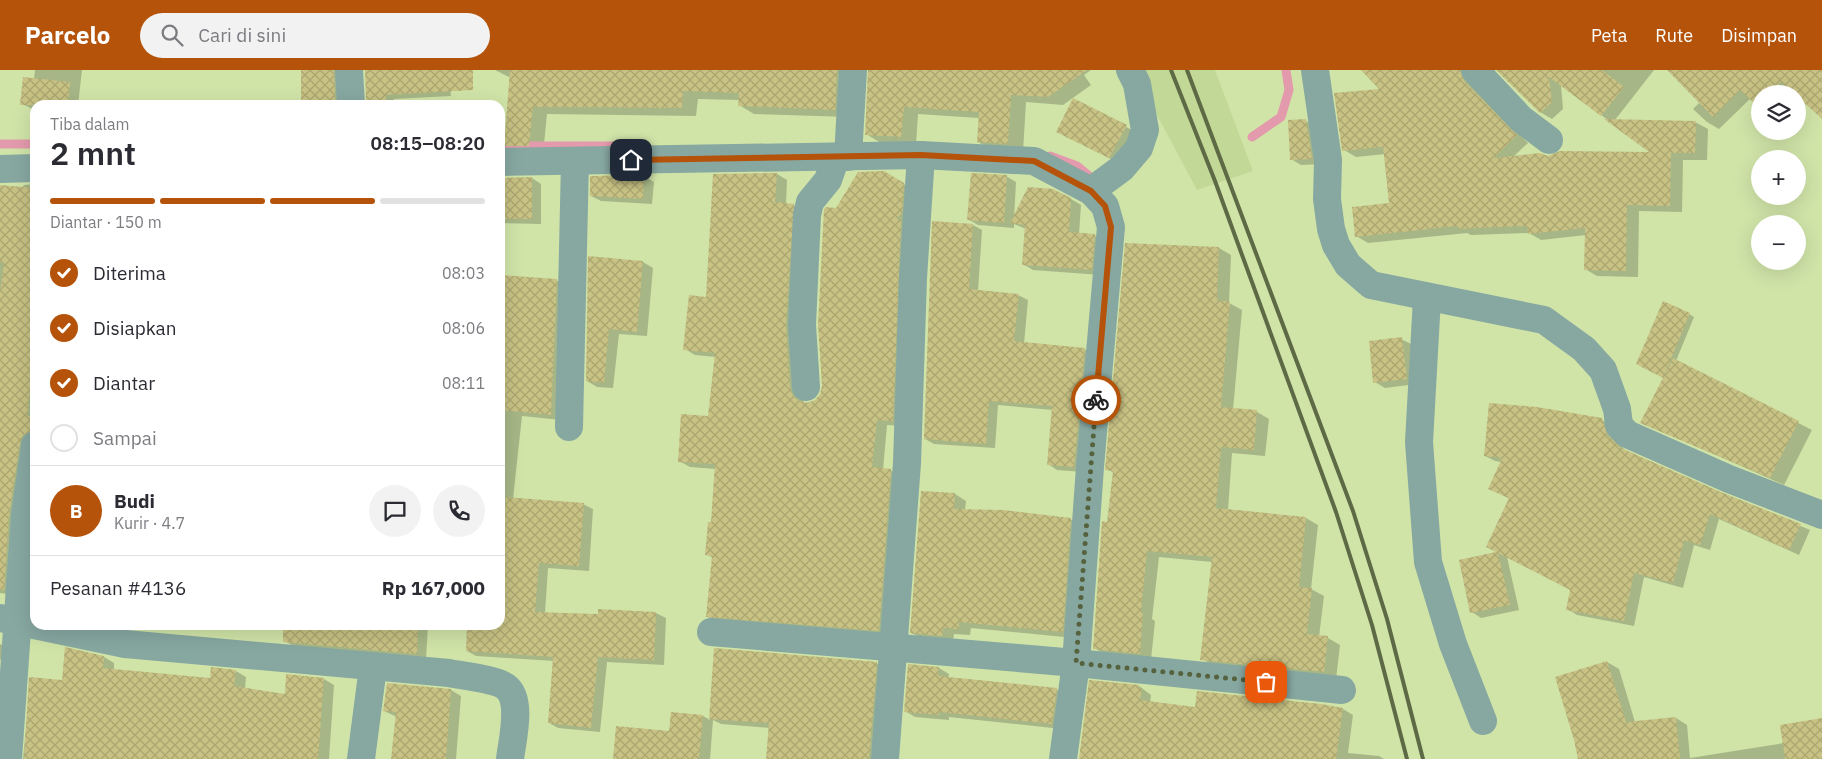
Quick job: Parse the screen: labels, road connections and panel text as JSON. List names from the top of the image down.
{
  "page": {
    "header": "Parcelo",
    "search": "Cari di sini",
    "nav": ["Peta", "Rute", "Disimpan"],
    "map_buttons": ["+", "−"],
    "heading": ["2 mnt", "Tiba dalam", "08:15–08:20"],
    "panel": [
      "Budi",
      "Kurir · 4.7",
      "Pesanan #4136",
      "Rp 167,000"
    ],
    "bar": "Diantar · 150 m",
    "list": [
      ["Diterima", "08:03"],
      ["Disiapkan", "08:06"],
      ["Diantar", "08:11"],
      "Sampai"
    ],
    "round": "B"
  }
}
